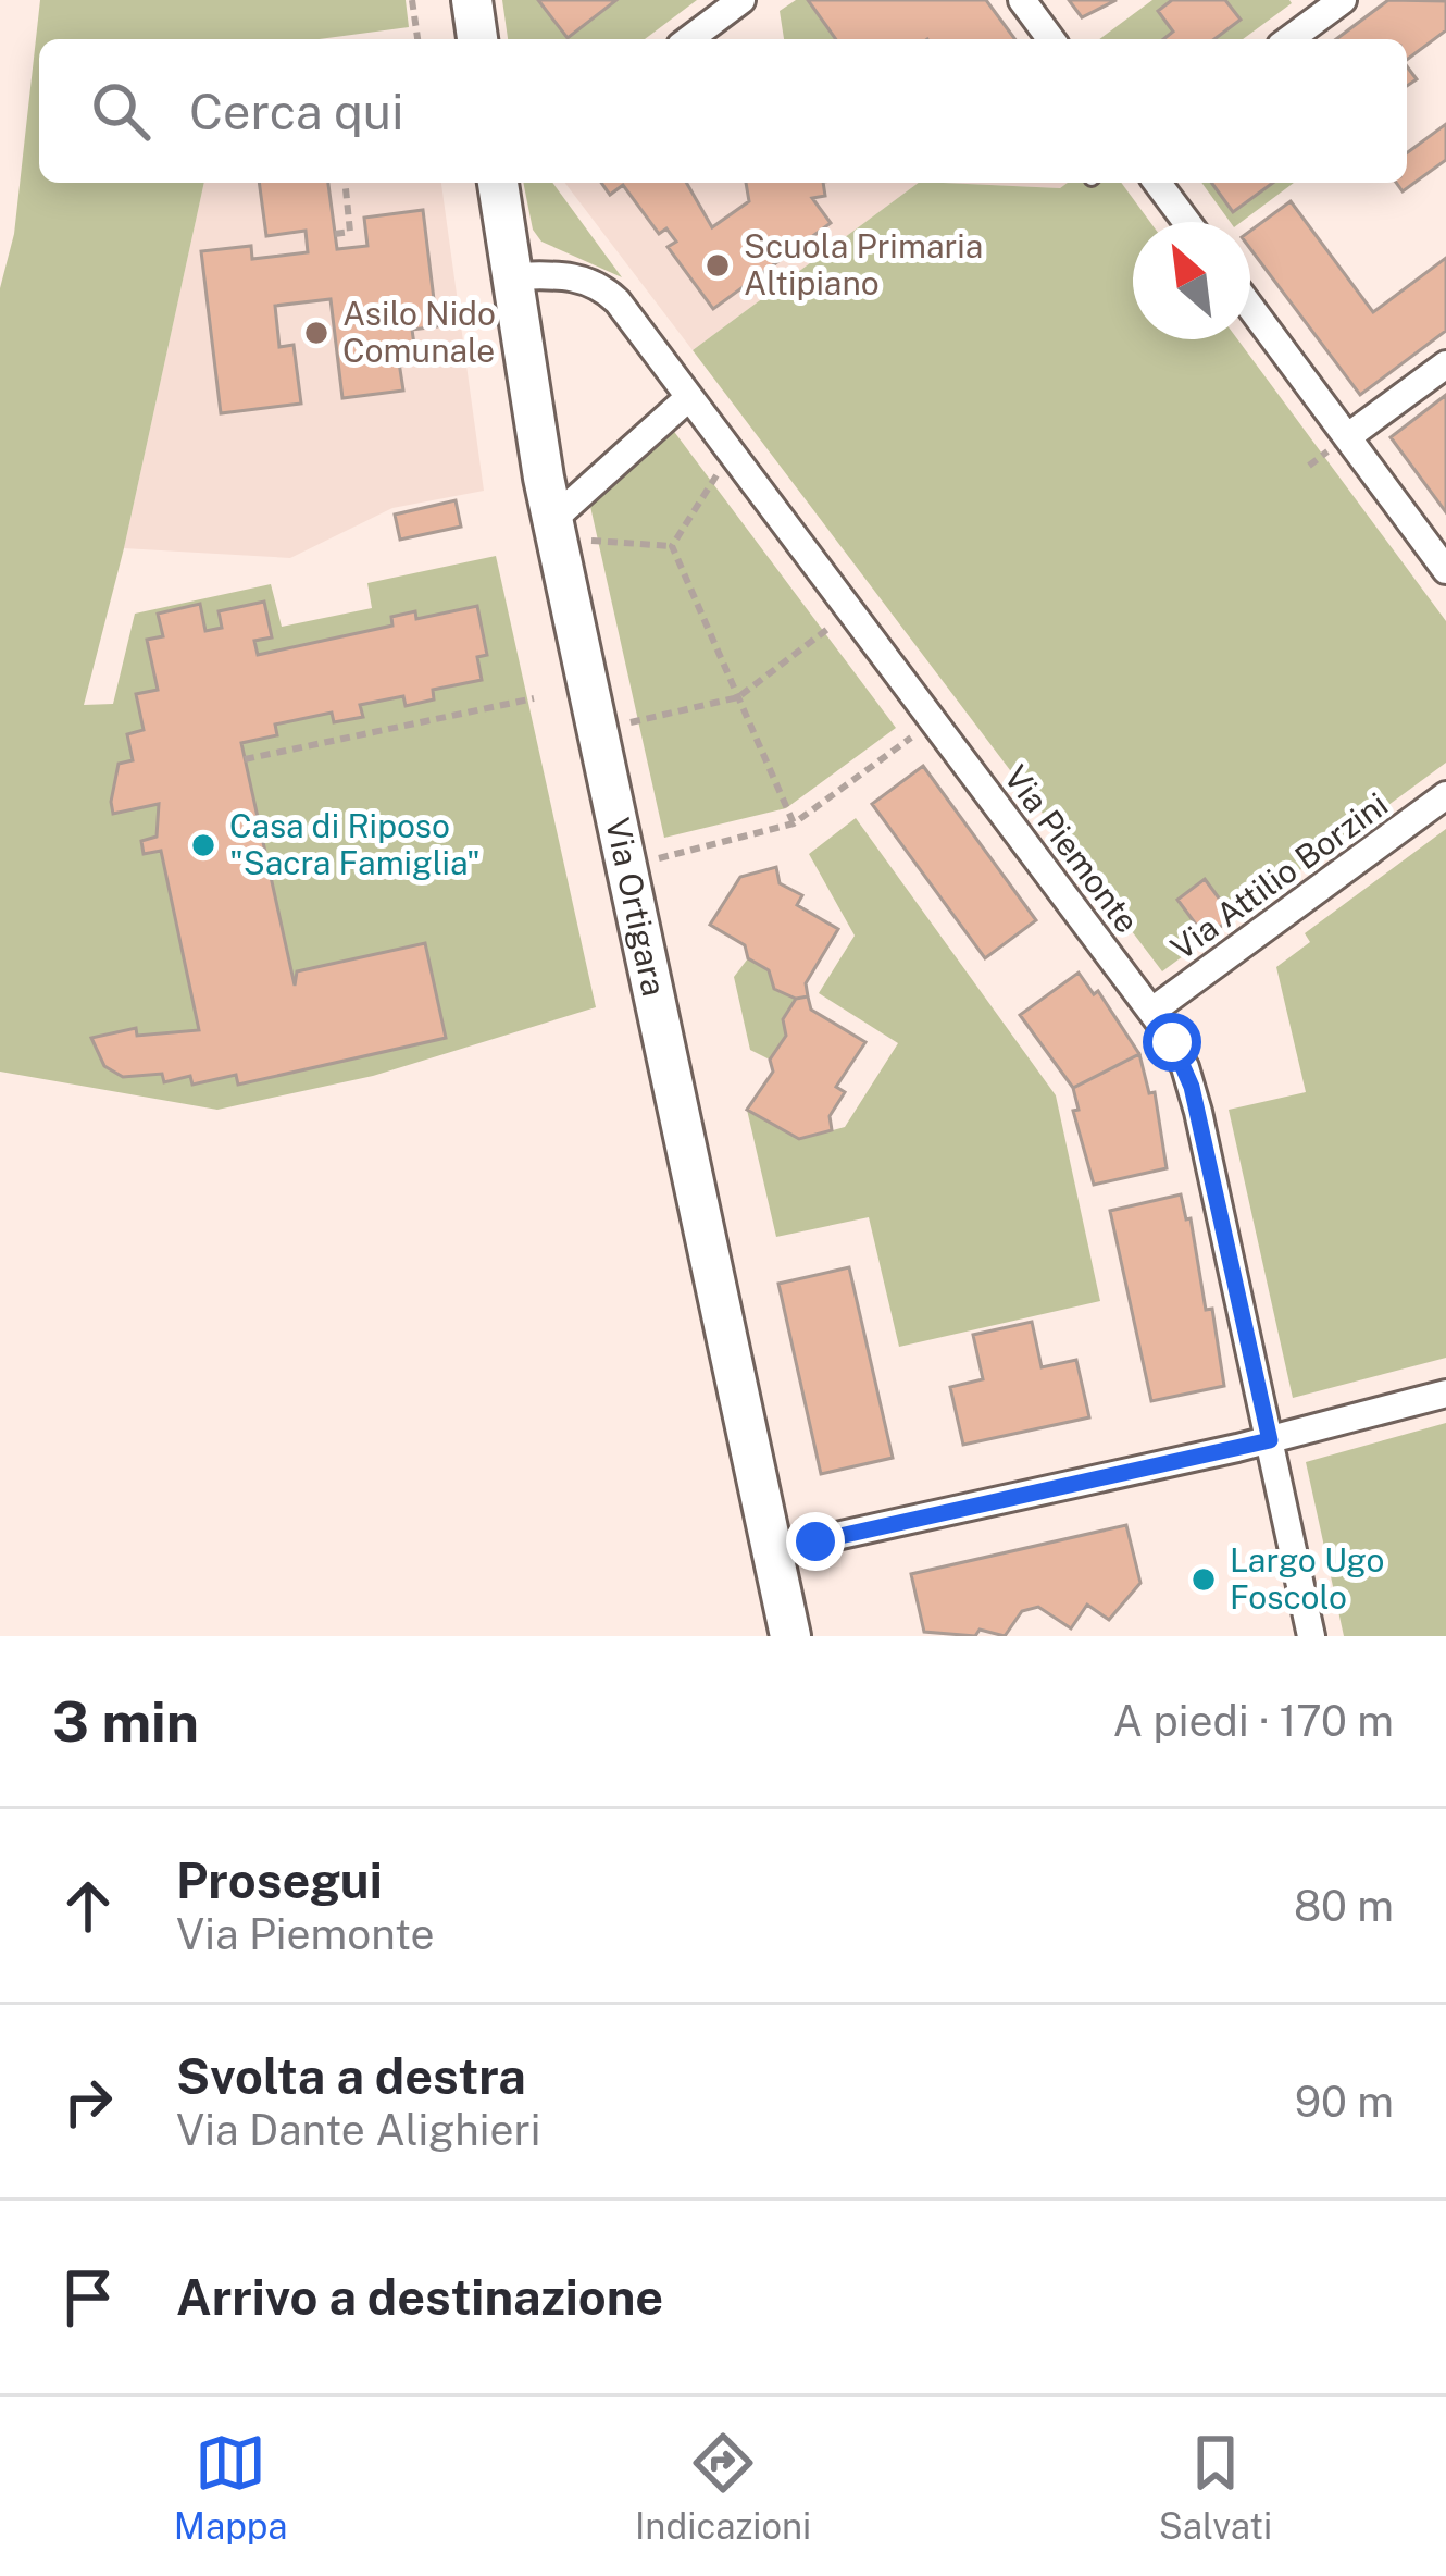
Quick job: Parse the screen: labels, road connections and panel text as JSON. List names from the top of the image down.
{
  "streets": {
    "street": ["Via Piemonte", "Via Attilio Borzini", "Via Ortigara"]
  },
  "crossings": [
    ["Via Piemonte", "Via Attilio Borzini"],
    ["Via Piemonte", "Via Ortigara"]
  ],
  "places": [
    "Scuola Primaria Altipiano",
    "Asilo Nido Comunale",
    "Casa di Riposo \"Sacra Famiglia\"",
    "Largo Ugo Foscolo"
  ],
  "north": "top left",
  "page": {
    "search": "Cerca qui",
    "heading": ["3 min", "A piedi · 170 m"],
    "list": [
      ["Prosegui", "Via Piemonte", "80 m"],
      ["Svolta a destra", "Via Dante Alighieri", "90 m"],
      "Arrivo a destinazione"
    ],
    "nav": ["Mappa", "Indicazioni", "Salvati"]
  }
}
